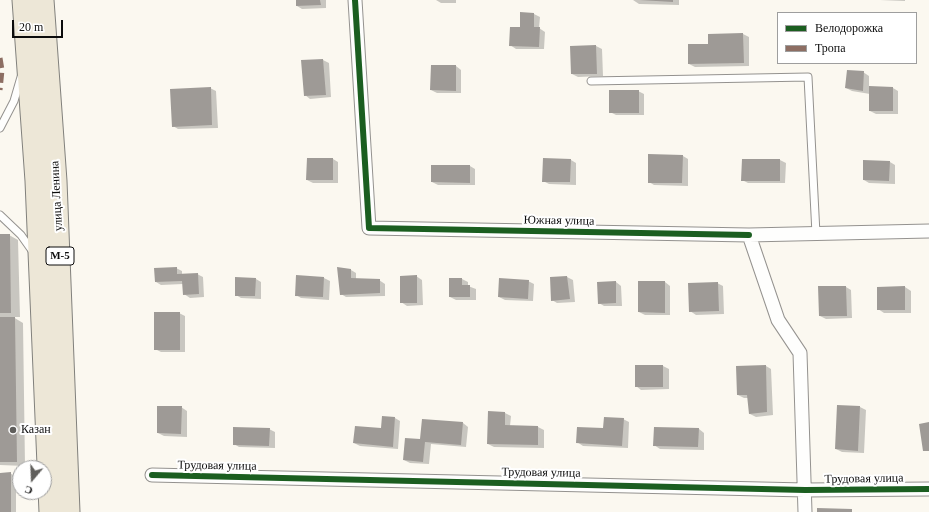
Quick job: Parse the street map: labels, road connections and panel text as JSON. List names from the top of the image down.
{
  "streets": {
    "main road": ["улица Ленина", "М-5"],
    "street": ["Южная улица", "Трудовая улица"]
  },
  "places": ["Казан"],
  "legend": ["Велодорожка", "Тропа"],
  "scale_bar": "20 m",
  "north": "bottom"
}
